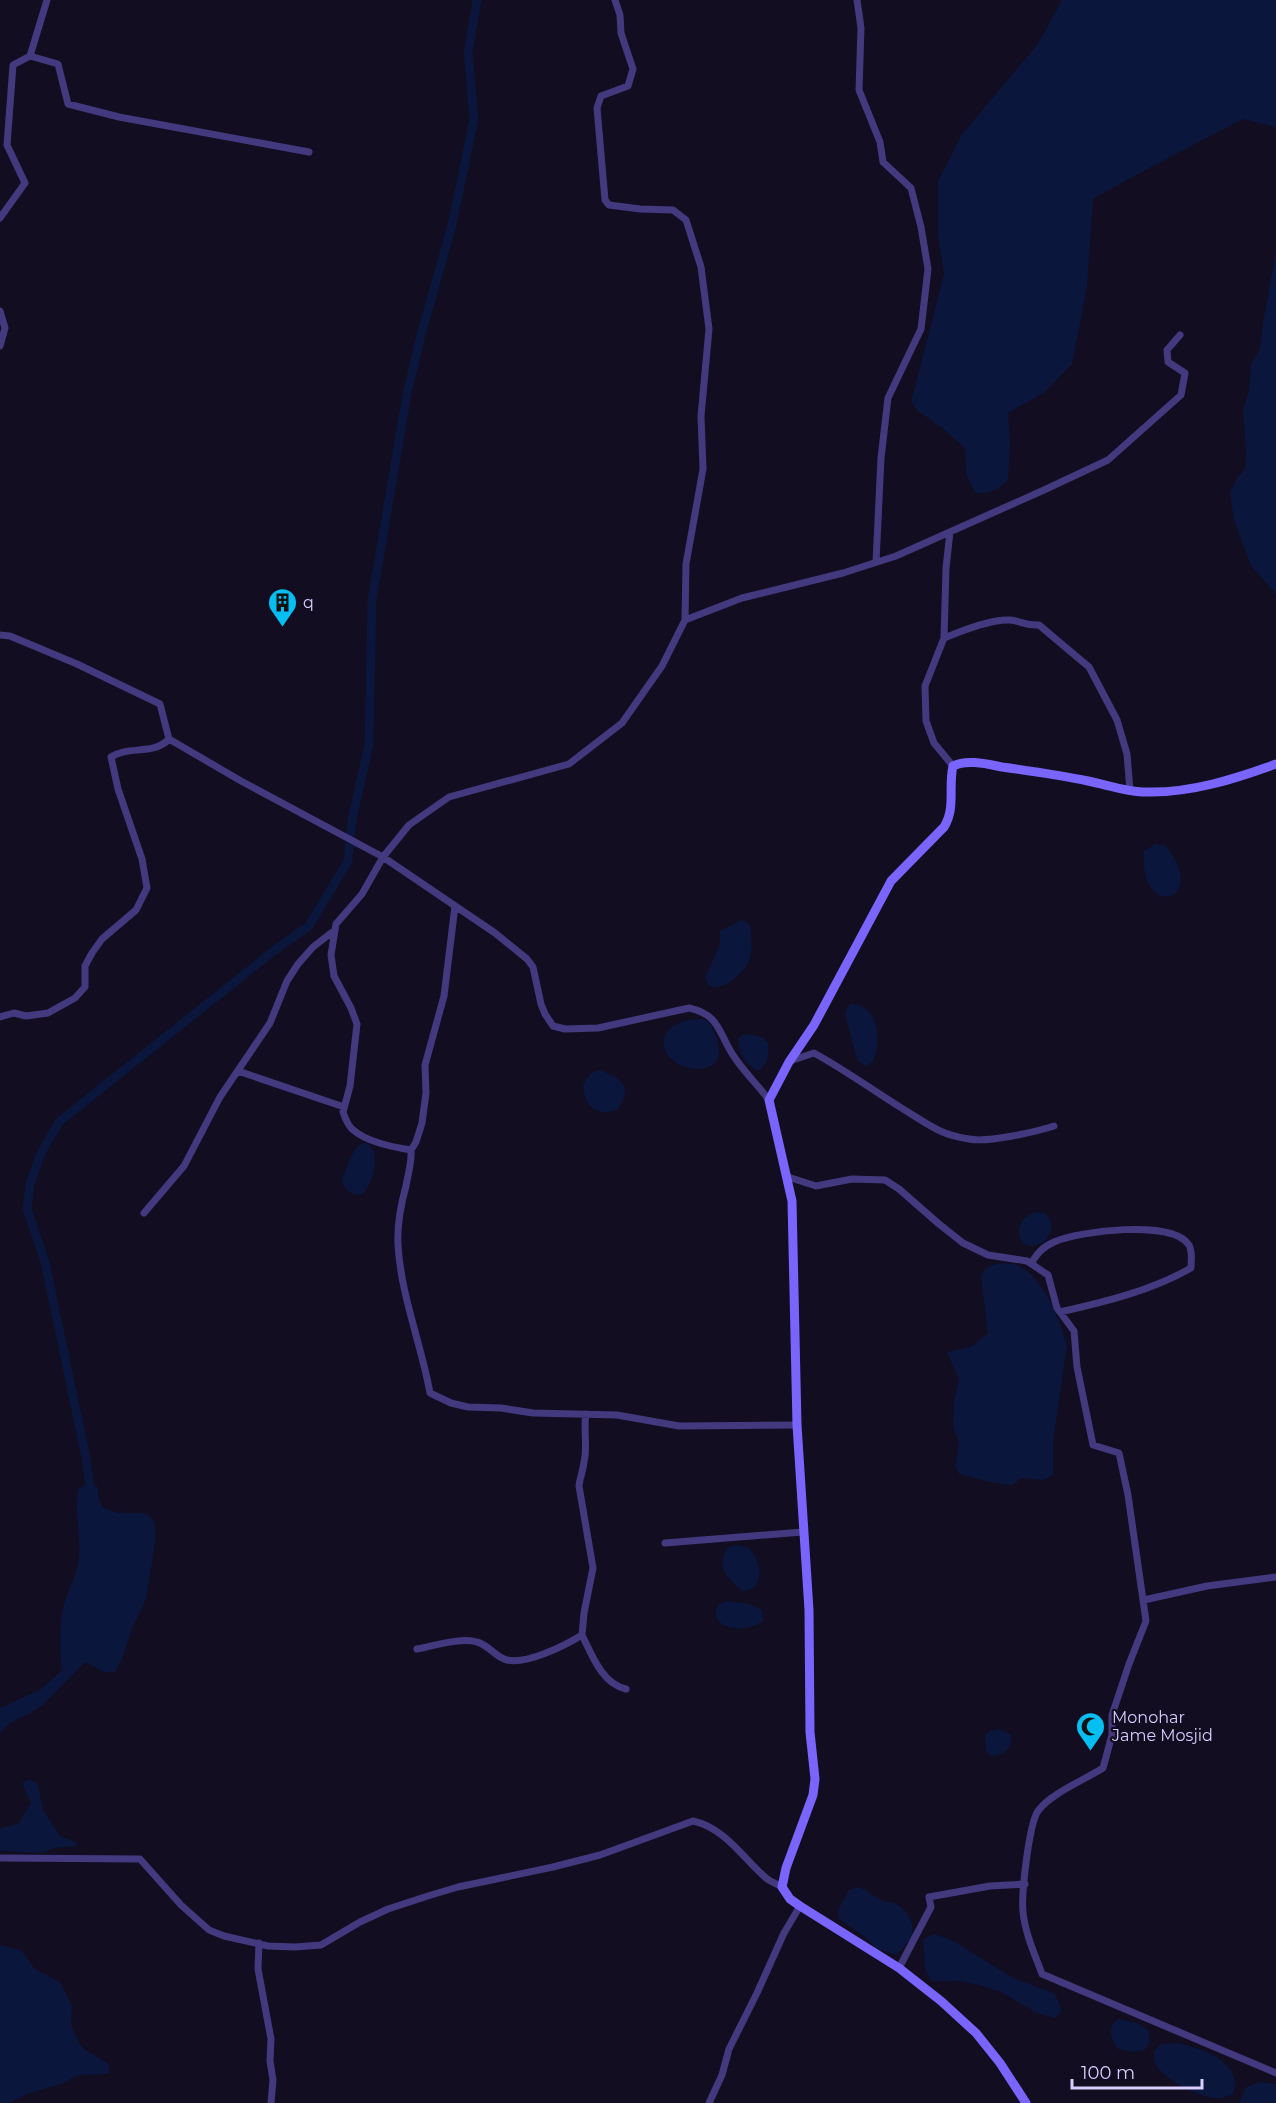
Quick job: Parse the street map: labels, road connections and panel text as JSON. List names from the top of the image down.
{
  "places": {
    "building": ["q"],
    "mosque": ["Monohar Jame Mosjid"]
  },
  "scale_bar": "100 m"
}
